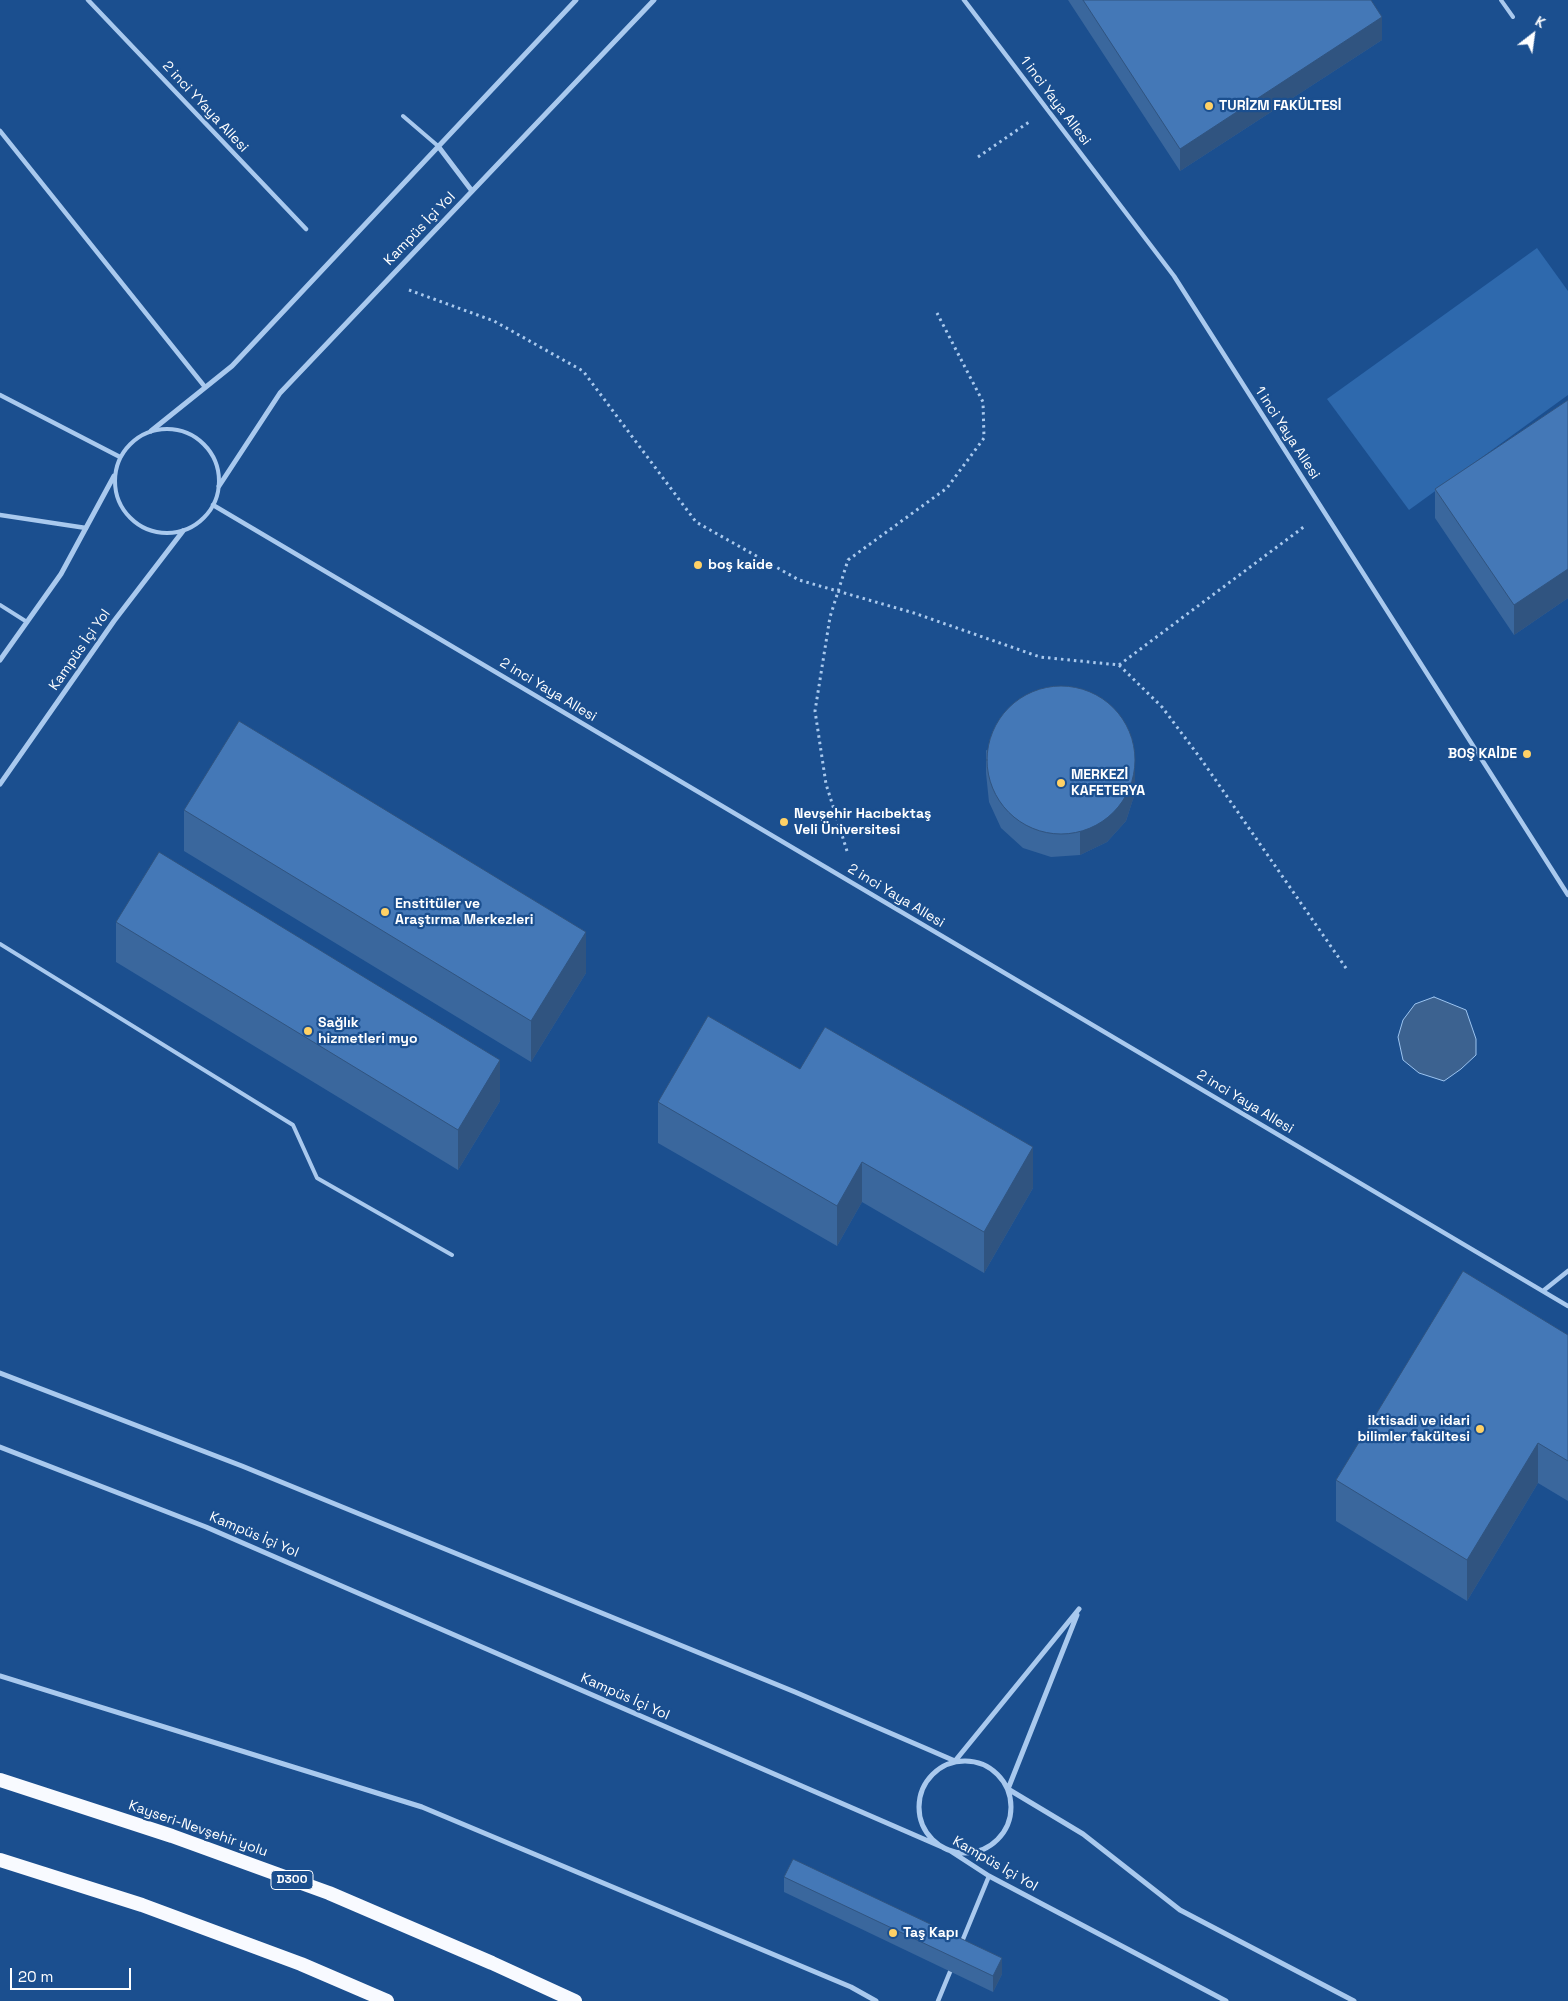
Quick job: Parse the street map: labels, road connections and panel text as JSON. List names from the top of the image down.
{
  "streets": {
    "highway": ["Kayseri-Nevşehir yolu", "D300"],
    "street": [
      "1 inci Yaya Allesi",
      "2 inci YYaya Allesi",
      "Kampüs İçi Yol",
      "2 inci Yaya Allesi"
    ]
  },
  "crossings": [
    ["Kampüs İçi Yol", "2 inci Yaya Allesi"]
  ],
  "places": [
    "TURİZM FAKÜLTESİ",
    "boş kaide",
    "BOŞ KAİDE",
    "MERKEZİ KAFETERYA",
    "Nevşehir Hacıbektaş Veli Üniversitesi",
    "Enstitüler ve Araştırma Merkezleri",
    "Sağlık hizmetleri myo",
    "iktisadi ve idari bilimler fakültesi",
    "Taş Kapı"
  ],
  "scale_bar": "20 m",
  "north": "top right"
}
